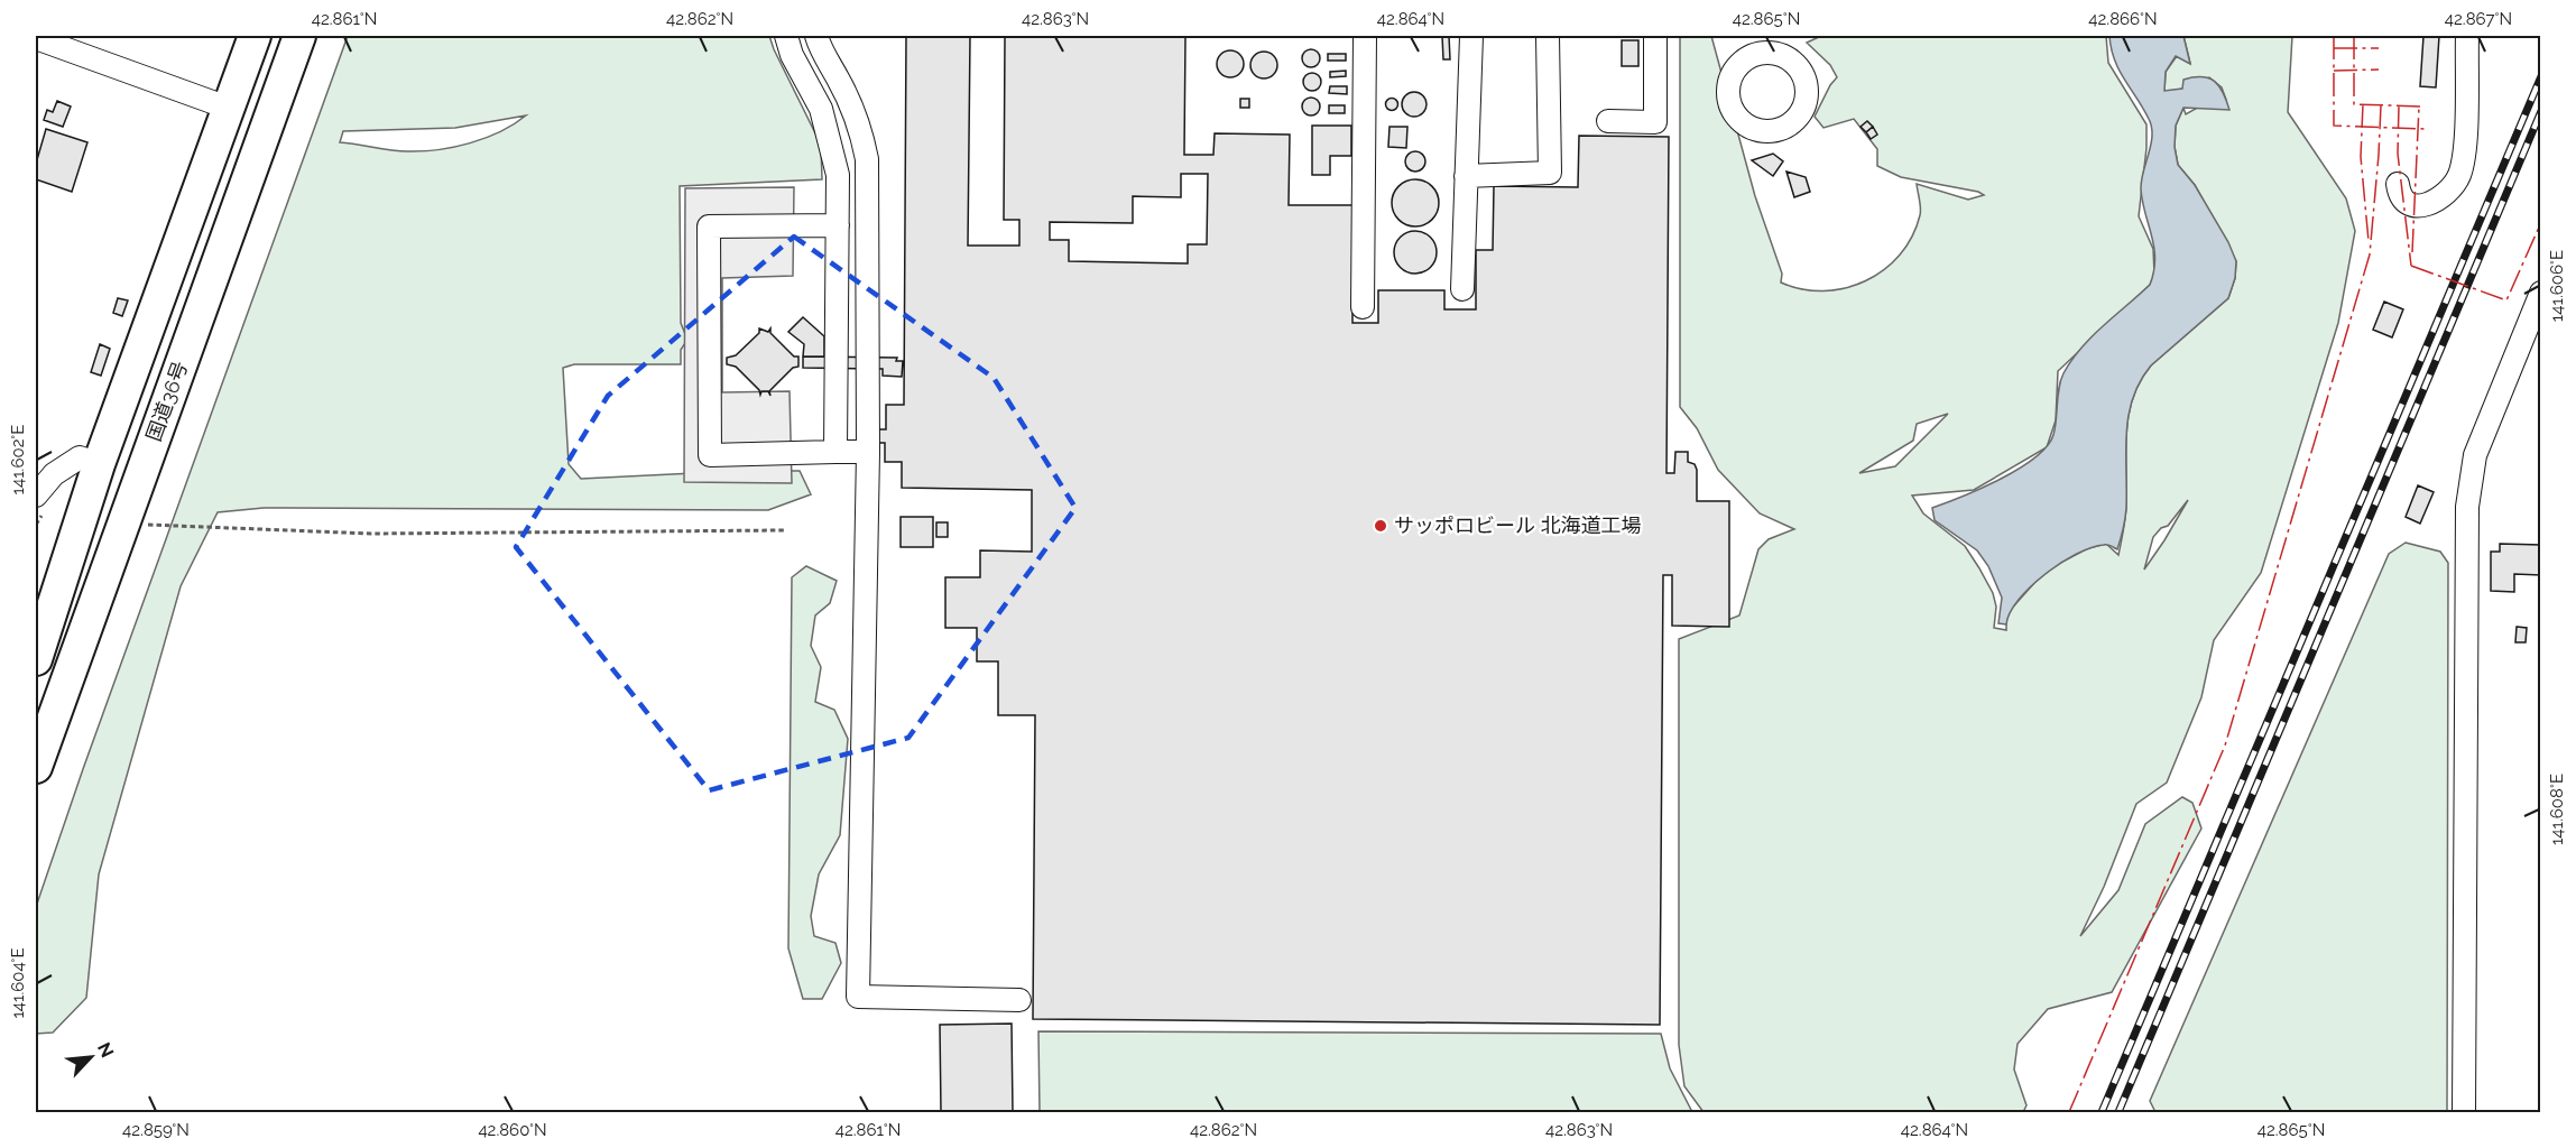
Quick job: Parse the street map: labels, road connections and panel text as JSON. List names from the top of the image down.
{
  "streets": {
    "highway": ["国道36号"]
  },
  "places": ["サッポロビール 北海道工場"],
  "north": "top right",
  "coordinates": [
    "42.861°N",
    "42.862°N",
    "42.863°N",
    "42.864°N",
    "42.865°N",
    "42.866°N",
    "42.867°N",
    "141.606°E",
    "141.602°E",
    "141.608°E",
    "141.604°E",
    "42.859°N",
    "42.860°N"
  ]
}
